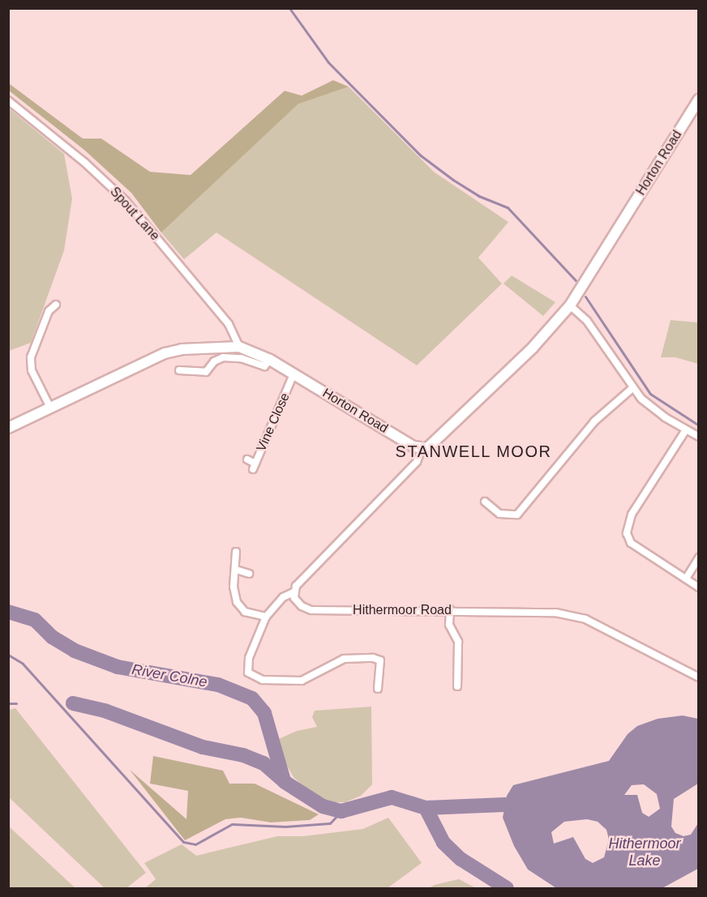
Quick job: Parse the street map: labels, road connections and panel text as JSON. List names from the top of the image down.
{
  "streets": {
    "street": [
      "Horton Road",
      "Spout Lane",
      "Vine Close",
      "Hithermoor Road"
    ]
  },
  "crossings": [
    ["Horton Road", "Spout Lane"],
    ["Horton Road", "Vine Close"]
  ],
  "districts": ["STANWELL MOOR"],
  "water": ["River Colne", "Hithermoor Lake"]
}
